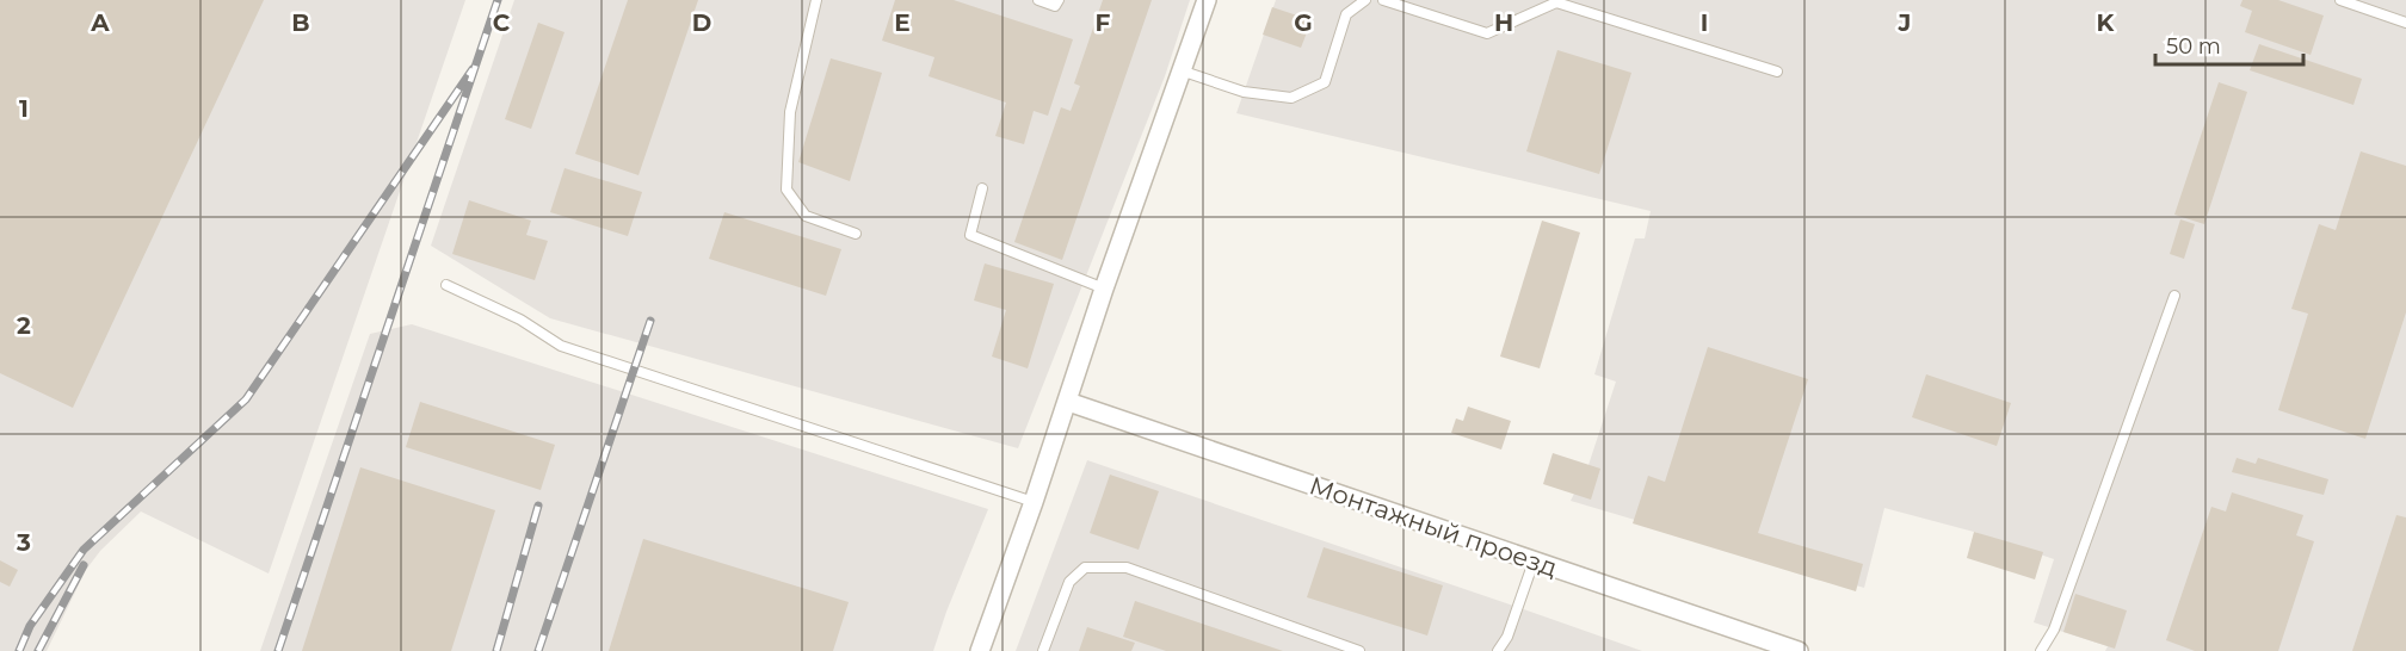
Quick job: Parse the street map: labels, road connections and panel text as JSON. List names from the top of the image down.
{
  "streets": {
    "street": ["Монтажный проезд"]
  },
  "scale_bar": "50 m",
  "grid": {
    "columns": [
      "A",
      "B",
      "C",
      "D",
      "E",
      "F",
      "G",
      "H",
      "I",
      "J",
      "K"
    ],
    "rows": ["1", "2", "3"]
  }
}
